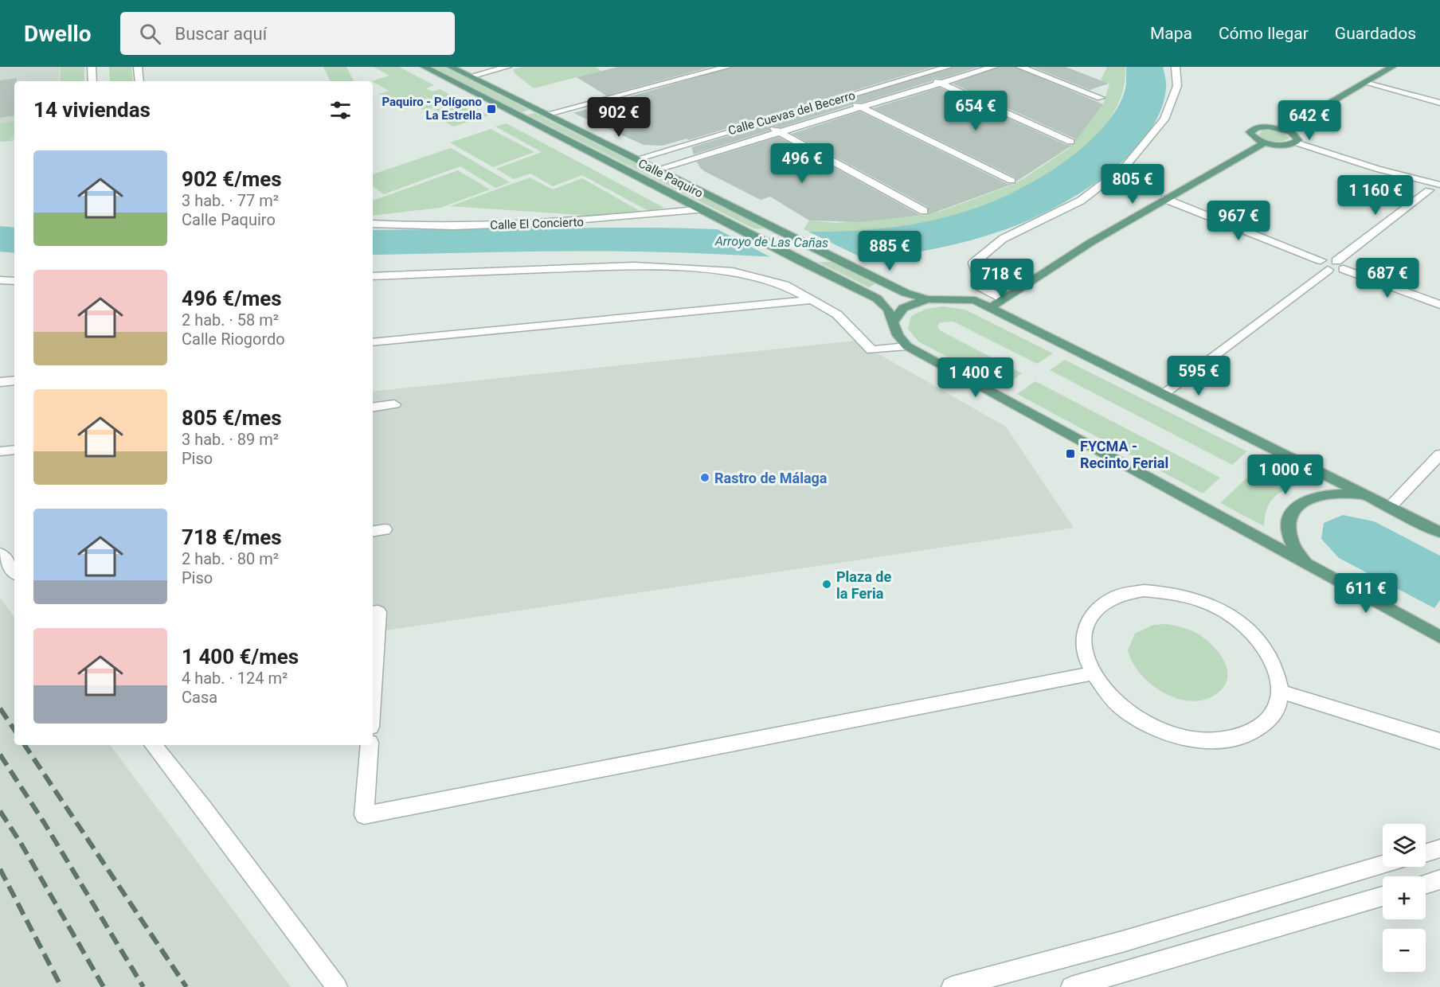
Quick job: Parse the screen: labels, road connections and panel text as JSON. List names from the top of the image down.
{
  "streets": {
    "main road": ["Calle Paquiro"],
    "street": ["Calle Cuevas del Becerro", "Calle El Concierto"]
  },
  "crossings": [
    ["Calle Cuevas del Becerro", "Calle Paquiro"],
    ["Calle Paquiro", "Calle El Concierto"]
  ],
  "water": ["Arroyo de Las Cañas"],
  "places": {
    "transit": ["Paquiro - Polígono La Estrella", "FYCMA - Recinto Ferial"],
    "other": ["Rastro de Málaga", "Plaza de la Feria"]
  },
  "page": {
    "header": "Dwello",
    "search": "Buscar aquí",
    "nav": ["Mapa", "Cómo llegar", "Guardados"],
    "heading": "14 viviendas",
    "price": [
      "654 €",
      "902 €",
      "642 €",
      "496 €",
      "805 €",
      "1 160 €",
      "967 €",
      "885 €",
      "687 €",
      "718 €",
      "595 €",
      "1 400 €",
      "1 000 €",
      "611 €"
    ],
    "list": [
      {
        "name": "902 €/mes",
        "note": "3 hab. · 77 m² · Calle Paquiro"
      },
      {
        "name": "496 €/mes",
        "note": "2 hab. · 58 m² · Calle Riogordo"
      },
      {
        "name": "805 €/mes",
        "note": "3 hab. · 89 m² · Piso"
      },
      {
        "name": "718 €/mes",
        "note": "2 hab. · 80 m² · Piso"
      },
      {
        "name": "1 400 €/mes",
        "note": "4 hab. · 124 m² · Casa"
      }
    ],
    "map_buttons": ["+", "−"]
  }
}
